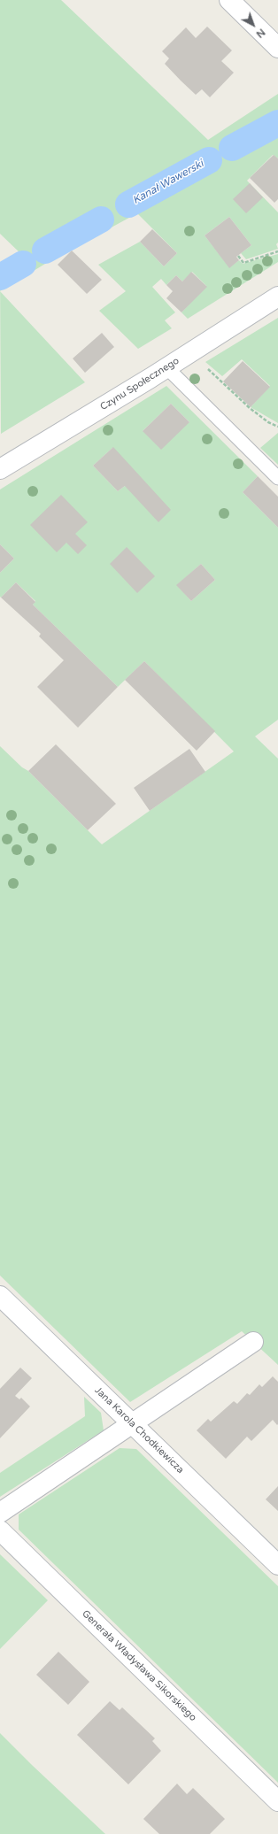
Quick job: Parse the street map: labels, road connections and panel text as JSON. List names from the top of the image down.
{
  "streets": {
    "street": ["Czynu Społecznego", "Jana Karola Chodkiewicza", "Generała Władysława Sikorskiego"]
  },
  "water": ["Kanał Wawerski"],
  "north": "bottom right"
}
